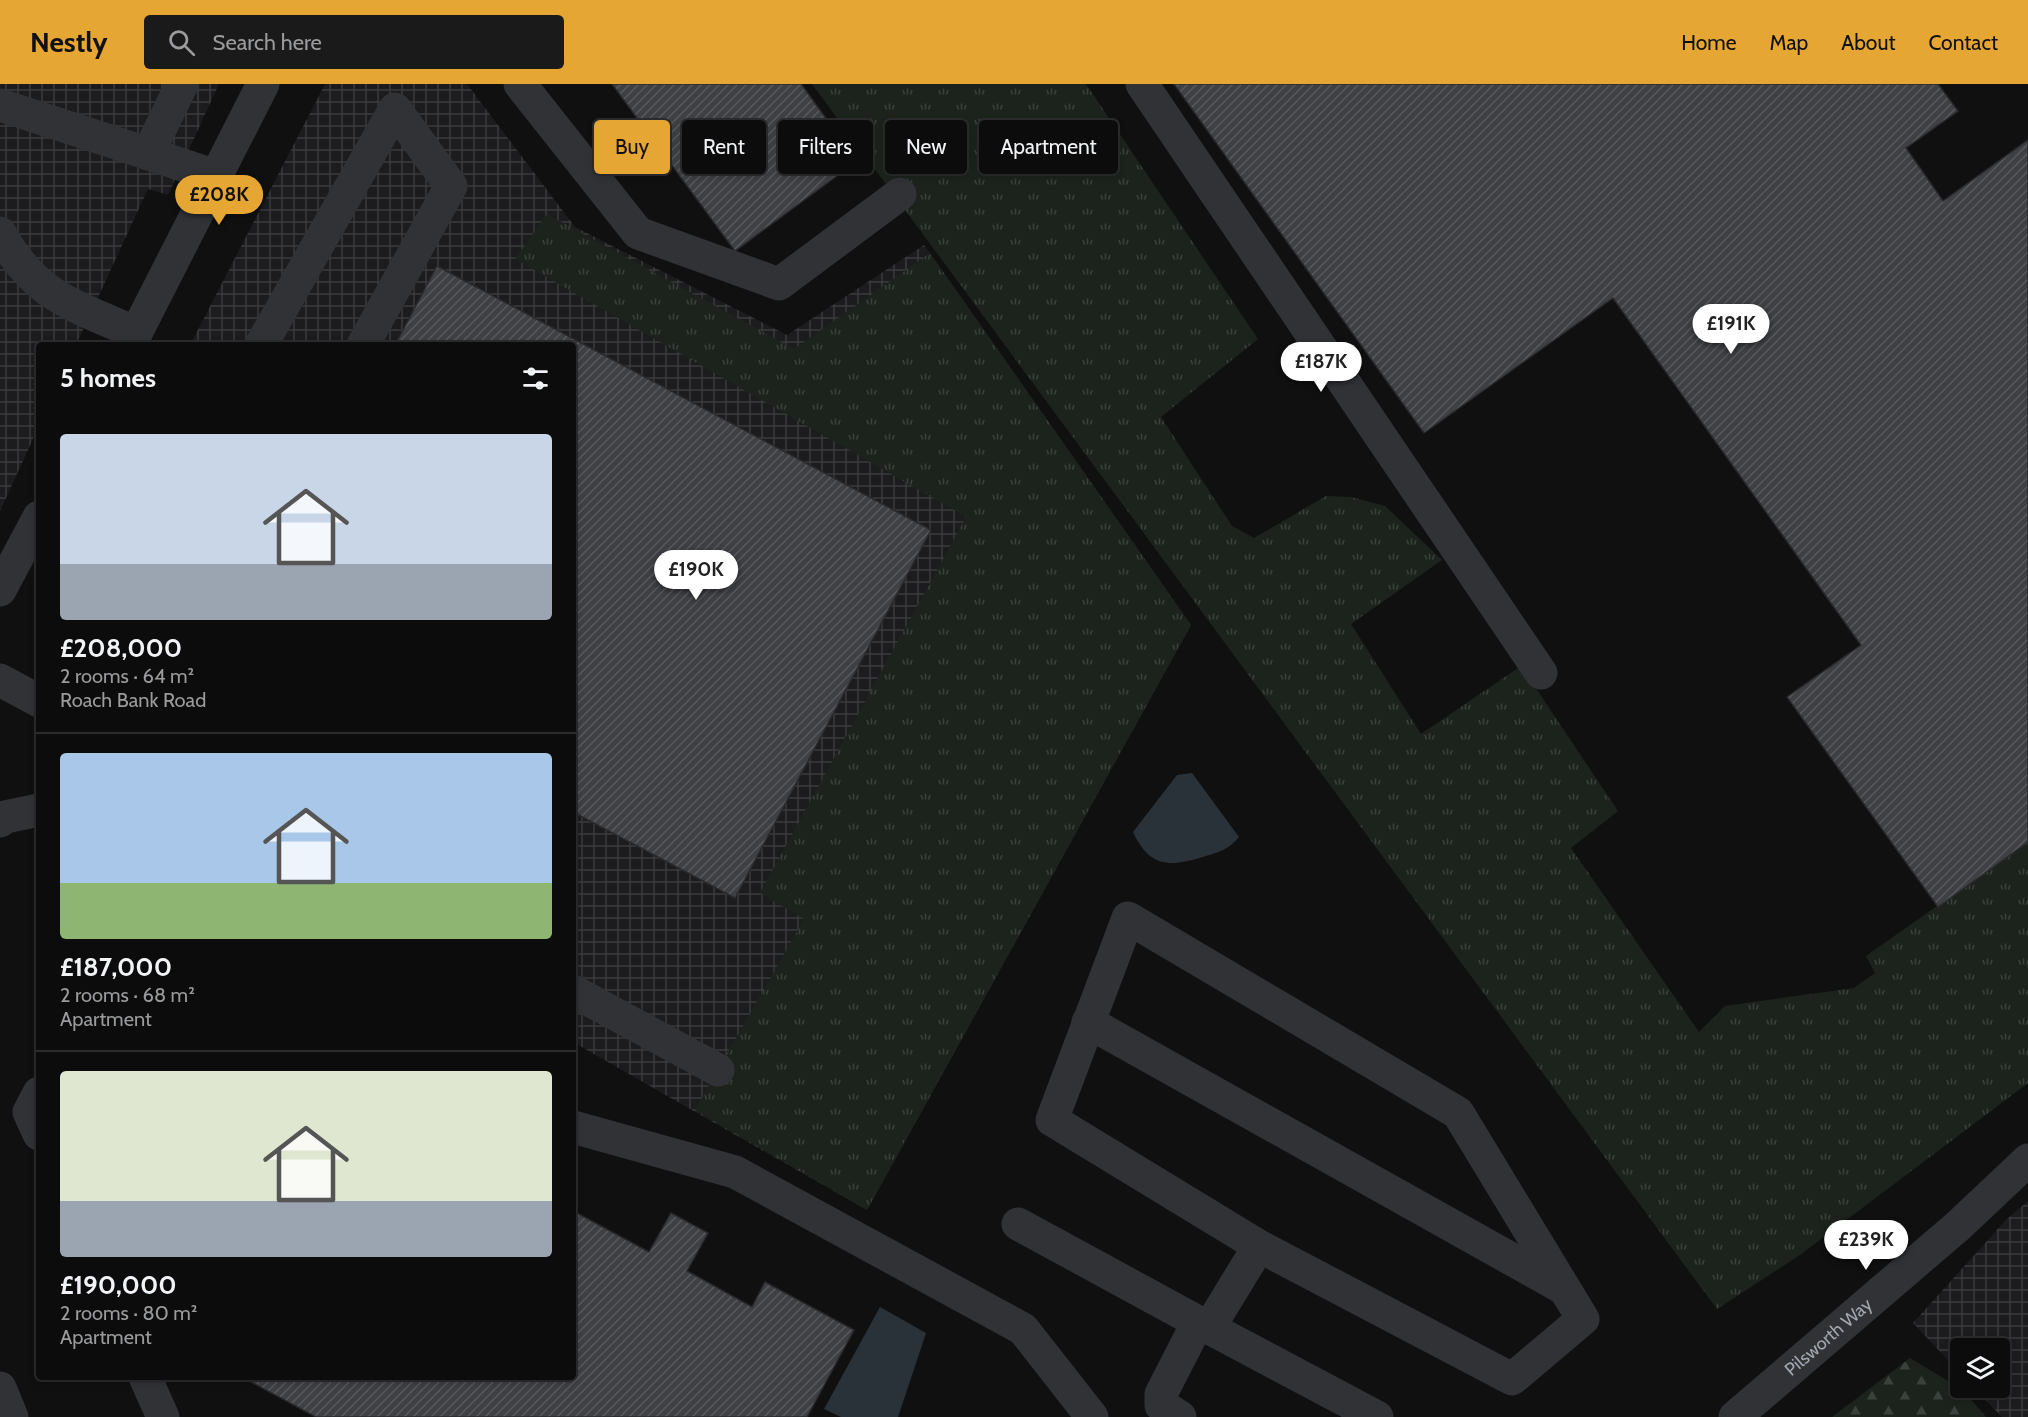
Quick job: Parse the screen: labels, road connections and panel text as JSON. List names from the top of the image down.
{
  "streets": {
    "street": ["Pilsworth Way"]
  },
  "page": {
    "header": "Nestly",
    "search": "Search here",
    "nav": [
      "Home",
      "Map",
      "About",
      "Contact"
    ],
    "chip": [
      "Buy",
      "Rent",
      "Filters",
      "New",
      "Apartment"
    ],
    "price": [
      "£208K",
      "£191K",
      "£187K",
      "£190K",
      "£239K"
    ],
    "heading": "5 homes",
    "list": [
      {
        "name": "£208,000",
        "note": "2 rooms · 64 m² · Roach Bank Road"
      },
      {
        "name": "£187,000",
        "note": "2 rooms · 68 m² · Apartment"
      },
      {
        "name": "£190,000",
        "note": "2 rooms · 80 m² · Apartment"
      }
    ]
  }
}
